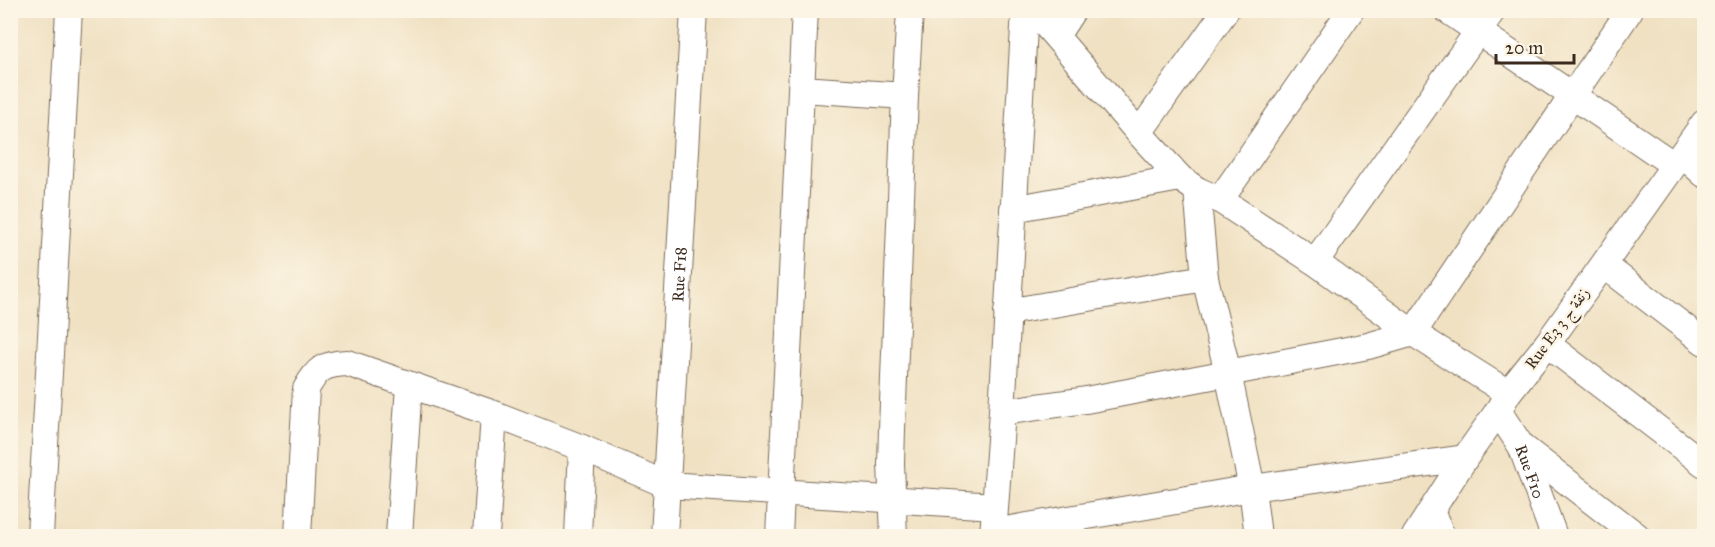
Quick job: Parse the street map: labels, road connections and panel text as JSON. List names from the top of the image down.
{
  "streets": {
    "street": ["Rue F18", "Rue E3 زنقة ج 3", "Rue F10"]
  },
  "crossings": [
    ["Rue E3 زنقة ج 3", "Rue F10"]
  ],
  "scale_bar": "20 m"
}
